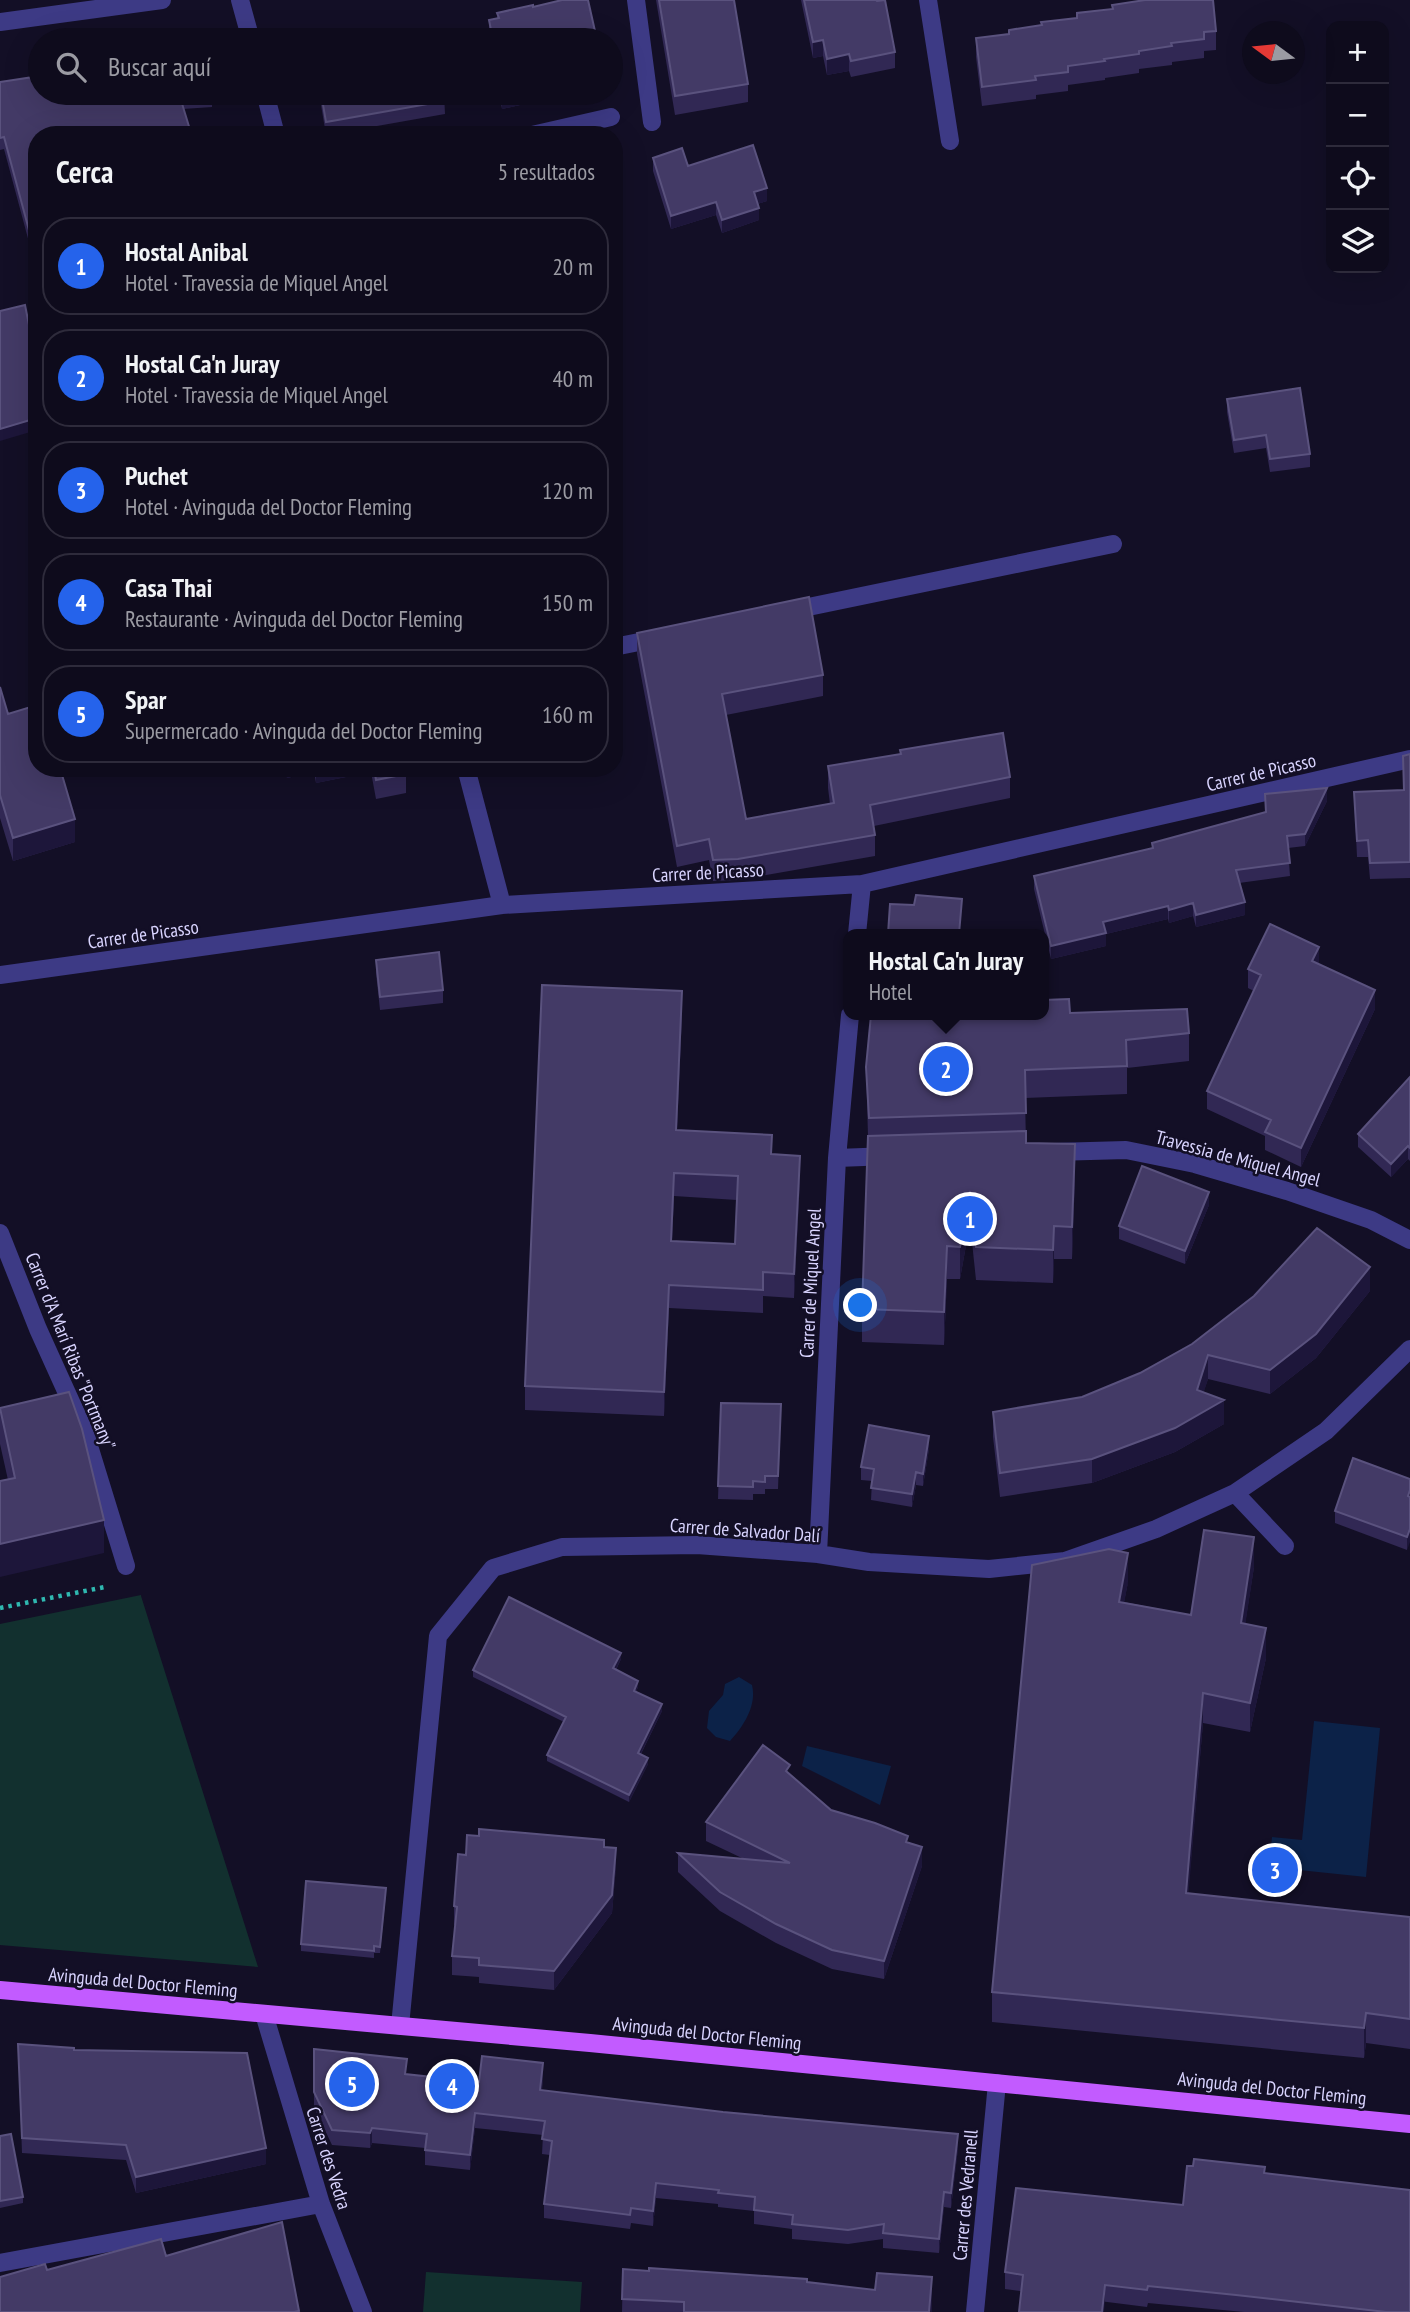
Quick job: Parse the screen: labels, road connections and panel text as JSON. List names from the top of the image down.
{
  "streets": {
    "main road": ["Avinguda del Doctor Fleming"],
    "street": [
      "Carrer de Picasso",
      "Travessia de Miquel Angel",
      "Carrer de Miquel Angel",
      "Carrer d'A Marí Ribas \"Portmany\"",
      "Carrer de Salvador Dalí",
      "Carrer des Vedra",
      "Carrer des Vedranell"
    ]
  },
  "crossings": [
    ["Carrer de Miquel Angel", "Carrer de Salvador Dalí"],
    ["Carrer de Salvador Dalí", "Avinguda del Doctor Fleming"],
    ["Avinguda del Doctor Fleming", "Carrer des Vedra"],
    ["Avinguda del Doctor Fleming", "Carrer des Vedranell"]
  ],
  "north": "left",
  "page": {
    "map_buttons": ["+", "−"],
    "search": "Buscar aquí",
    "heading": ["Cerca", "5 resultados"],
    "list": [
      {
        "mark": "1",
        "name": "Hostal Anibal",
        "note": "Hotel · Travessia de Miquel Angel",
        "value": "20 m"
      },
      {
        "mark": "2",
        "name": "Hostal Ca'n Juray",
        "note": "Hotel · Travessia de Miquel Angel",
        "value": "40 m"
      },
      {
        "mark": "3",
        "name": "Puchet",
        "note": "Hotel · Avinguda del Doctor Fleming",
        "value": "120 m"
      },
      {
        "mark": "4",
        "name": "Casa Thai",
        "note": "Restaurante · Avinguda del Doctor Fleming",
        "value": "150 m"
      },
      {
        "mark": "5",
        "name": "Spar",
        "note": "Supermercado · Avinguda del Doctor Fleming",
        "value": "160 m"
      }
    ],
    "popup": ["Hostal Ca'n Juray", "Hotel"],
    "pins": [
      "2",
      "1",
      "3",
      "5",
      "4"
    ]
  }
}
